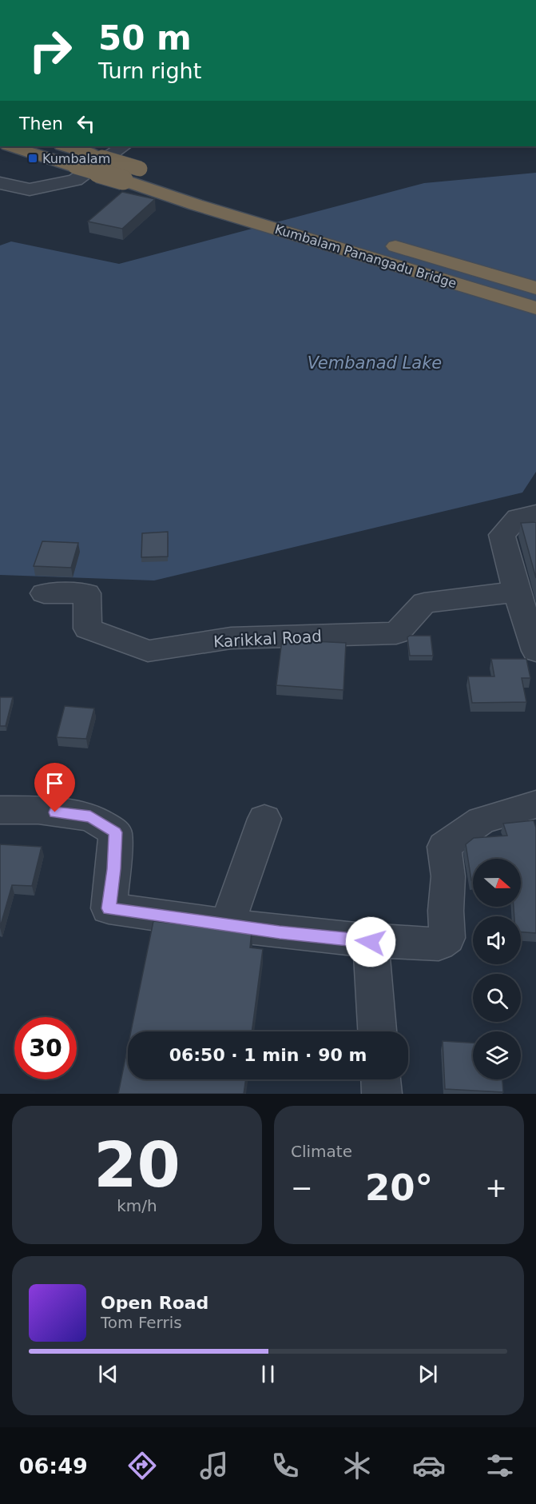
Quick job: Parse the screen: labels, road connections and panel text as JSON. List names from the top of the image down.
{
  "streets": {
    "highway": ["Kumbalam Panangadu Bridge"],
    "street": ["Karikkal Road"]
  },
  "water": ["Vembanad Lake"],
  "places": {
    "transit": ["Kumbalam"]
  },
  "north": "right",
  "page": {
    "turn": ["50 m", "Turn right"],
    "then": "Then",
    "limit": "30",
    "trip": "06:50 · 1 min · 90 m",
    "tile": [
      ["20", "km/h"],
      "Climate"
    ],
    "heat": ["−", "20°", "+"],
    "song": ["Open Road", "Tom Ferris"],
    "tabs": "06:49"
  }
}
